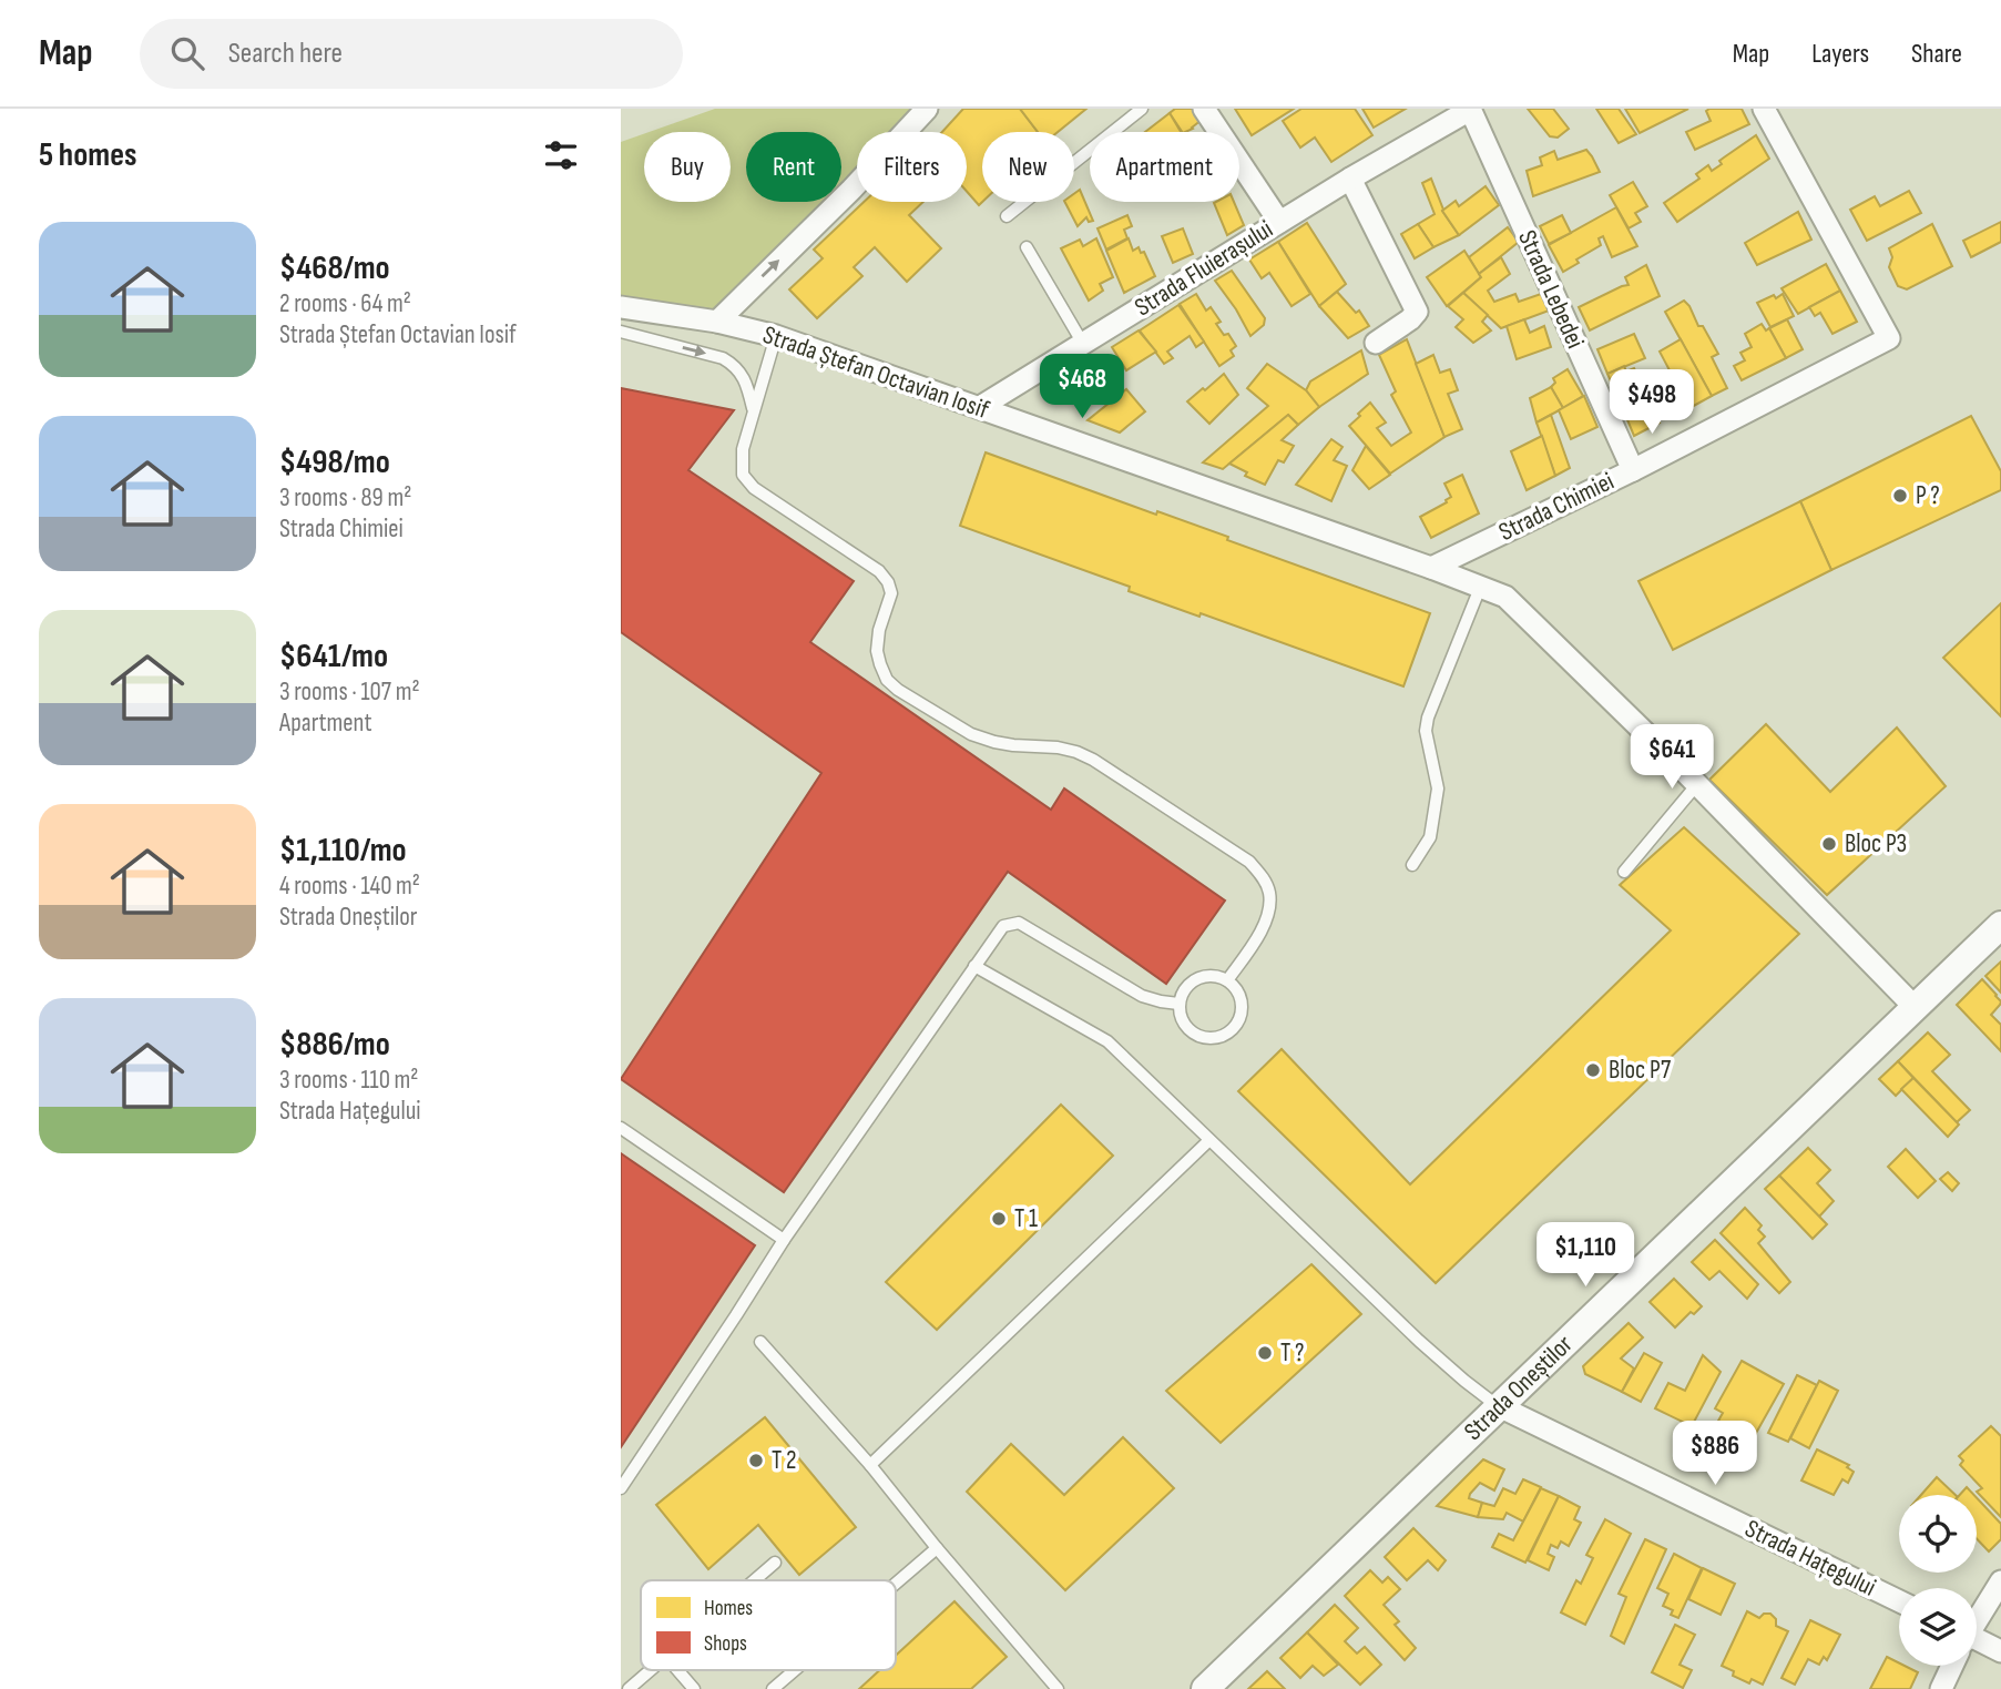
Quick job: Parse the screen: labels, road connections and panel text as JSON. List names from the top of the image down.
{
  "streets": {
    "street": [
      "Strada Fluierașului",
      "Strada Lebedei",
      "Strada Ștefan Octavian Iosif",
      "Strada Chimiei",
      "Strada Oneștilor",
      "Strada Hațegului"
    ]
  },
  "crossings": [
    ["Strada Fluierașului", "Strada Lebedei"],
    ["Strada Fluierașului", "Strada Ștefan Octavian Iosif"],
    ["Strada Lebedei", "Strada Chimiei"],
    ["Strada Ștefan Octavian Iosif", "Strada Chimiei"],
    ["Strada Ștefan Octavian Iosif", "Strada Oneștilor"],
    ["Strada Oneștilor", "Strada Hațegului"]
  ],
  "places": [
    "P ?",
    "Bloc P3",
    "Bloc P7",
    "T 1",
    "T ?",
    "T 2"
  ],
  "legend": ["Homes", "Shops"],
  "page": {
    "header": "Map",
    "search": "Search here",
    "nav": ["Map", "Layers", "Share"],
    "heading": "5 homes",
    "chip": [
      "Buy",
      "Rent",
      "Filters",
      "New",
      "Apartment"
    ],
    "list": [
      {
        "name": "$468/mo",
        "note": "2 rooms · 64 m² · Strada Ștefan Octavian Iosif"
      },
      {
        "name": "$498/mo",
        "note": "3 rooms · 89 m² · Strada Chimiei"
      },
      {
        "name": "$641/mo",
        "note": "3 rooms · 107 m² · Apartment"
      },
      {
        "name": "$1,110/mo",
        "note": "4 rooms · 140 m² · Strada Oneștilor"
      },
      {
        "name": "$886/mo",
        "note": "3 rooms · 110 m² · Strada Hațegului"
      }
    ],
    "price": [
      "$468",
      "$498",
      "$641",
      "$1,110",
      "$886"
    ]
  }
}
